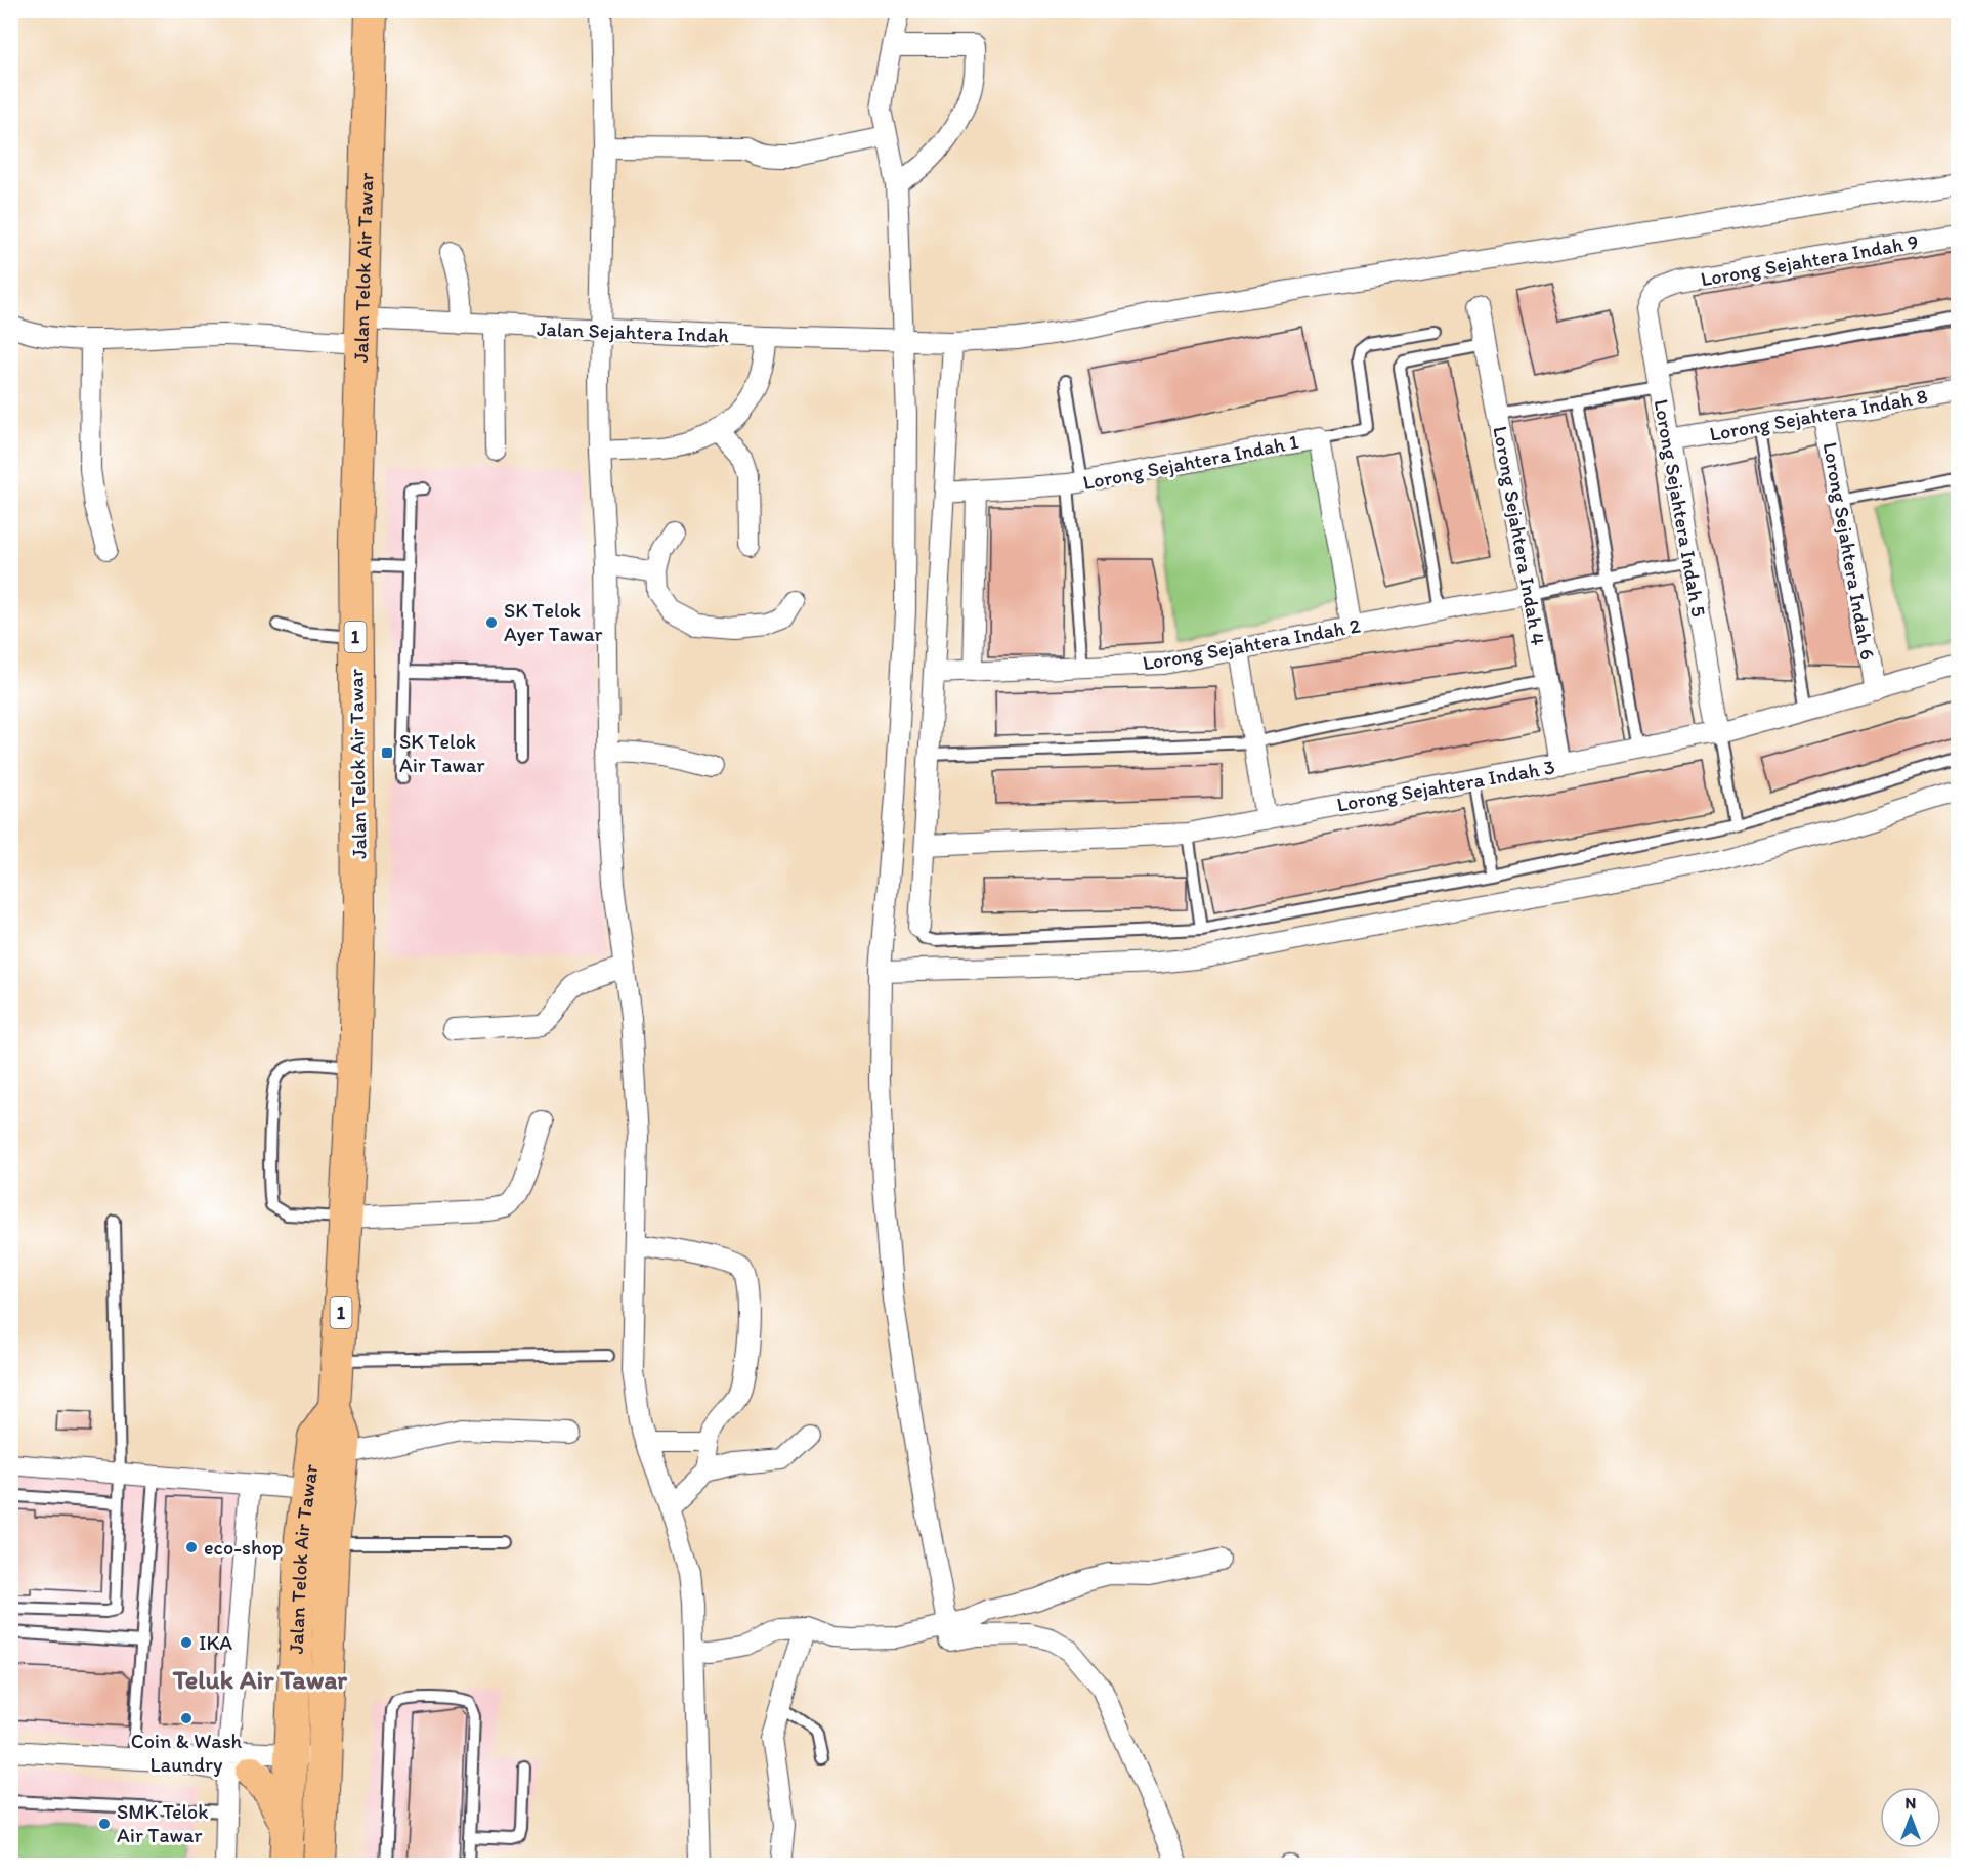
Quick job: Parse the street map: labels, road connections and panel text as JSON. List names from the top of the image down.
{
  "streets": {
    "main road": ["Jalan Telok Air Tawar", "1"],
    "street": [
      "Lorong Sejahtera Indah 9",
      "Jalan Sejahtera Indah",
      "Lorong Sejahtera Indah 8",
      "Lorong Sejahtera Indah 1",
      "Lorong Sejahtera Indah 5",
      "Lorong Sejahtera Indah 4",
      "Lorong Sejahtera Indah 6",
      "Lorong Sejahtera Indah 2",
      "Lorong Sejahtera Indah 3"
    ]
  },
  "crossings": [
    ["Lorong Sejahtera Indah 9", "Lorong Sejahtera Indah 5"],
    ["Jalan Telok Air Tawar", "Jalan Sejahtera Indah"],
    ["Lorong Sejahtera Indah 8", "Lorong Sejahtera Indah 6"],
    ["Lorong Sejahtera Indah 1", "Lorong Sejahtera Indah 2"],
    ["Lorong Sejahtera Indah 5", "Lorong Sejahtera Indah 3"],
    ["Lorong Sejahtera Indah 4", "Lorong Sejahtera Indah 2"],
    ["Lorong Sejahtera Indah 4", "Lorong Sejahtera Indah 3"],
    ["Lorong Sejahtera Indah 6", "Lorong Sejahtera Indah 3"]
  ],
  "districts": ["Teluk Air Tawar"],
  "places": {
    "other": [
      "SK Telok Ayer Tawar",
      "eco-shop",
      "IKA",
      "Coin & Wash Laundry",
      "SMK Telok Air Tawar"
    ],
    "transit": ["SK Telok Air Tawar"]
  },
  "north": "top"
}
